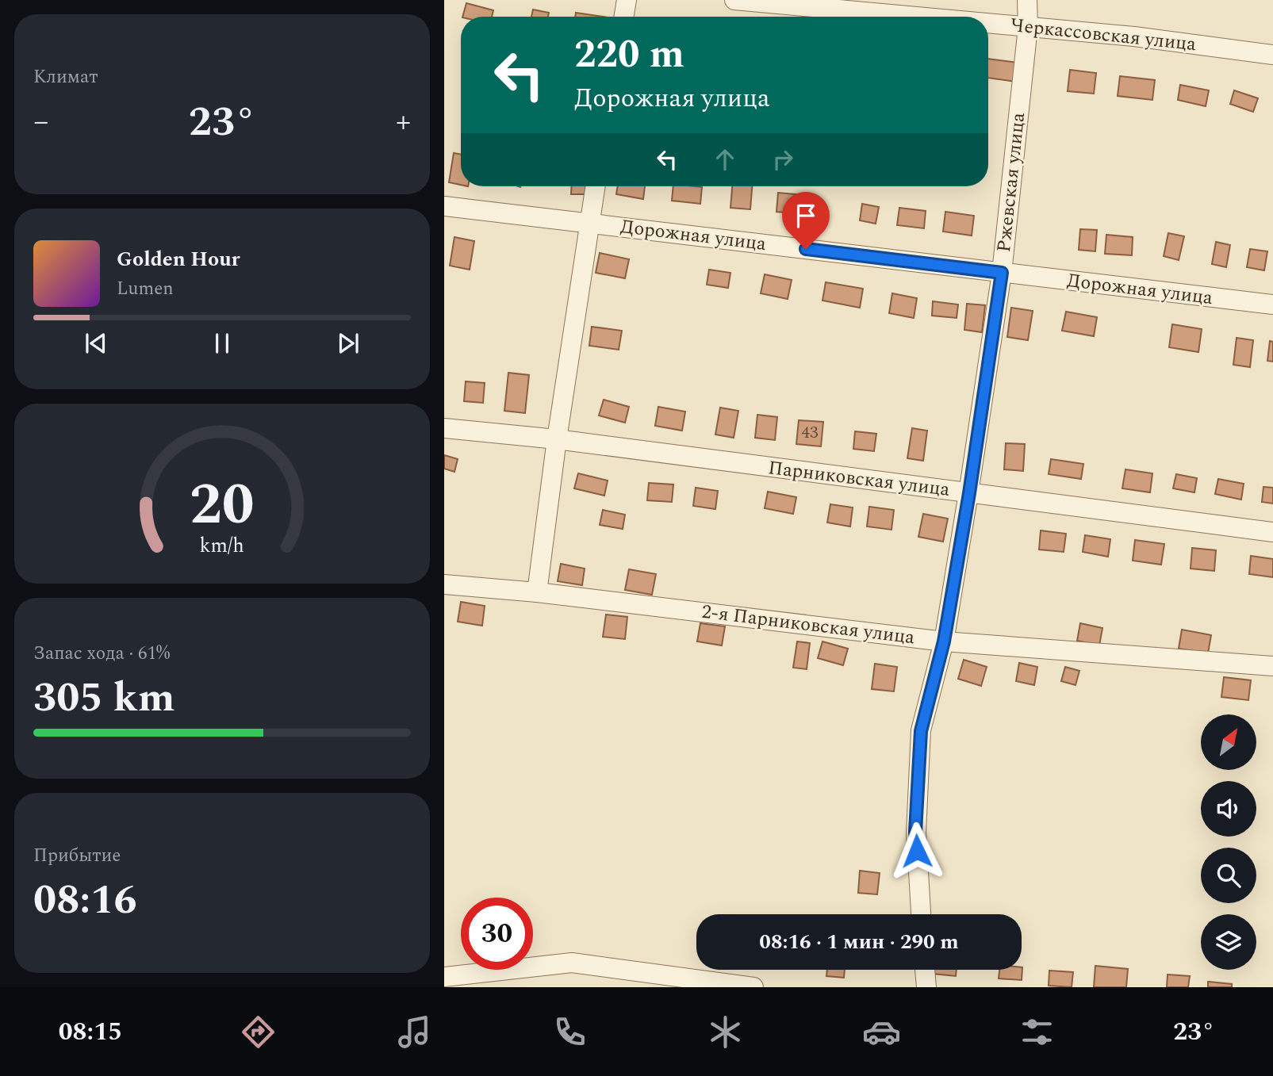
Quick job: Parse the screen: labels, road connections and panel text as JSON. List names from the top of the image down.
{
  "streets": {
    "street": [
      "Черкассовская улица",
      "Ржевская улица",
      "Дорожная улица",
      "Парниковская улица",
      "2-я Парниковская улица"
    ]
  },
  "crossings": [
    ["Черкассовская улица", "Ржевская улица"],
    ["Ржевская улица", "Дорожная улица"],
    ["Ржевская улица", "Парниковская улица"],
    ["Ржевская улица", "2-я Парниковская улица"]
  ],
  "house_numbers": ["43"],
  "north": "top right",
  "page": {
    "tile": [
      "Климат",
      ["Запас хода · 61%", "305 km"],
      ["Прибытие", "08:16"]
    ],
    "turn": ["220 m", "Дорожная улица"],
    "heat": ["−", "23°", "+"],
    "song": ["Golden Hour", "Lumen"],
    "limit": "30",
    "trip": "08:16 · 1 мин · 290 m",
    "tabs": ["08:15", "23°"],
    "gauge": ["20", "km/h"]
  }
}
